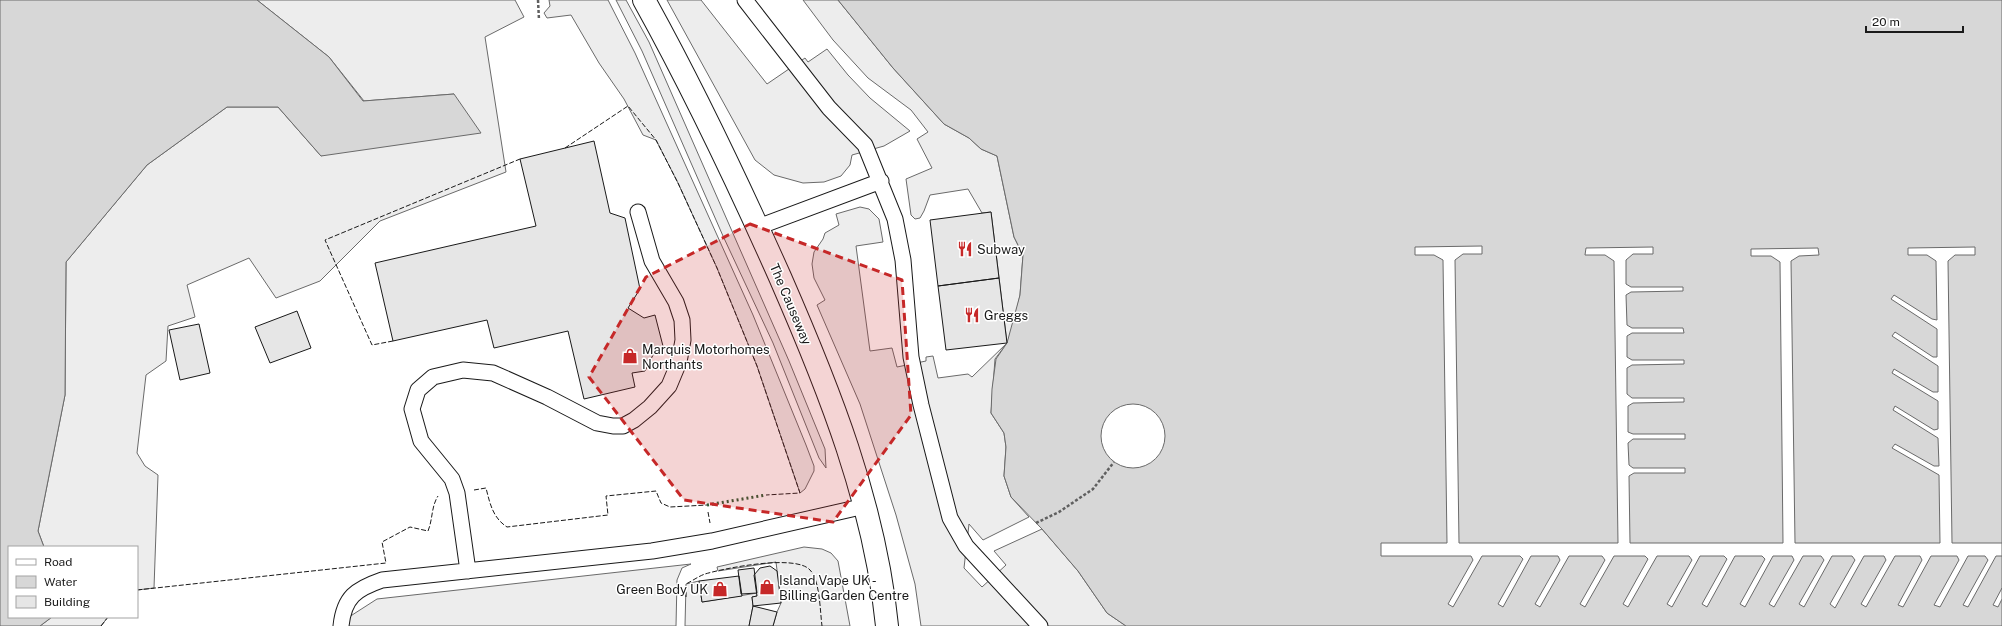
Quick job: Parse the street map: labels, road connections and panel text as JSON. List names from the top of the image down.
{
  "streets": {
    "street": ["The Causeway"]
  },
  "places": {
    "restaurant": ["Subway", "Greggs"],
    "shop": ["Marquis Motorhomes Northants", "Island Vape UK - Billing Garden Centre", "Green Body UK"]
  },
  "legend": ["Road", "Water", "Building"],
  "scale_bar": "20 m"
}
